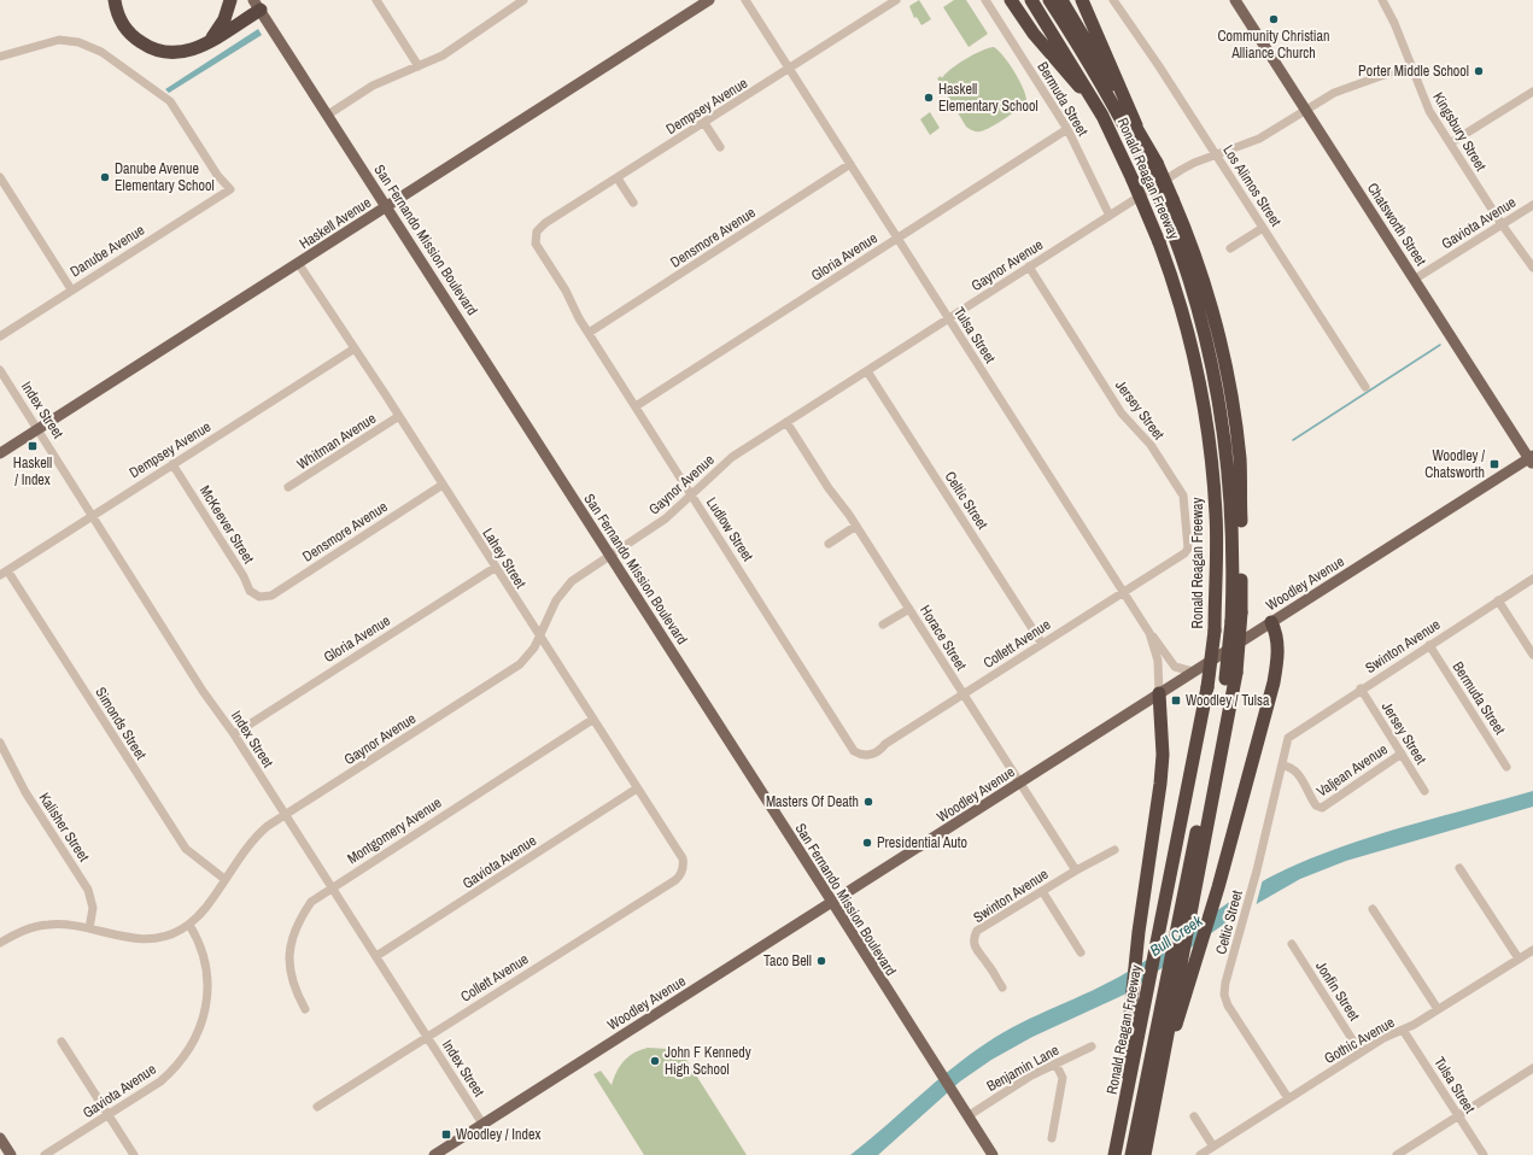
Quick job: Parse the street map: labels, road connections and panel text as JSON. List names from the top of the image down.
{
  "streets": {
    "highway": ["Ronald Reagan Freeway"],
    "main road": [
      "Haskell Avenue",
      "Chatsworth Street",
      "San Fernando Mission Boulevard",
      "Woodley Avenue"
    ],
    "street": [
      "Bermuda Street",
      "Dempsey Avenue",
      "Kingsbury Street",
      "Los Alimos Street",
      "Gaviota Avenue",
      "Densmore Avenue",
      "Danube Avenue",
      "Gloria Avenue",
      "Gaynor Avenue",
      "Tulsa Street",
      "Index Street",
      "Jersey Street",
      "Whitman Avenue",
      "Celtic Street",
      "McKeever Street",
      "Ludlow Street",
      "Lahey Street",
      "Horace Street",
      "Collett Avenue",
      "Swinton Avenue",
      "Simonds Street",
      "Valjean Avenue",
      "Kalisher Street",
      "Montgomery Avenue",
      "Jonfin Street",
      "Gothic Avenue",
      "Benjamin Lane"
    ]
  },
  "crossings": [
    ["Bermuda Street", "Gloria Avenue"],
    ["Bermuda Street", "Gaynor Avenue"],
    ["Bermuda Street", "Swinton Avenue"],
    ["Dempsey Avenue", "Tulsa Street"],
    ["Dempsey Avenue", "Index Street"],
    ["Dempsey Avenue", "McKeever Street"],
    ["Dempsey Avenue", "Ludlow Street"],
    ["Dempsey Avenue", "Lahey Street"],
    ["Dempsey Avenue", "Simonds Street"],
    ["Kingsbury Street", "Gaviota Avenue"],
    ["Kingsbury Street", "Gaynor Avenue"],
    ["Los Alimos Street", "Gaynor Avenue"],
    ["Haskell Avenue", "San Fernando Mission Boulevard"],
    ["Haskell Avenue", "Index Street"],
    ["Haskell Avenue", "Lahey Street"],
    ["Gaviota Avenue", "Chatsworth Street"],
    ["Gaviota Avenue", "Gaynor Avenue"],
    ["Gaviota Avenue", "Index Street"],
    ["Gaviota Avenue", "Lahey Street"],
    ["Chatsworth Street", "Gaynor Avenue"],
    ["Chatsworth Street", "Woodley Avenue"],
    ["Densmore Avenue", "Tulsa Street"],
    ["Densmore Avenue", "McKeever Street"],
    ["Densmore Avenue", "Ludlow Street"],
    ["Densmore Avenue", "Lahey Street"],
    ["San Fernando Mission Boulevard", "Gaynor Avenue"],
    ["San Fernando Mission Boulevard", "Woodley Avenue"],
    ["San Fernando Mission Boulevard", "Benjamin Lane"],
    ["Gloria Avenue", "Tulsa Street"],
    ["Gloria Avenue", "Index Street"],
    ["Gloria Avenue", "Ludlow Street"],
    ["Gloria Avenue", "Lahey Street"],
    ["Gaynor Avenue", "Tulsa Street"],
    ["Gaynor Avenue", "Index Street"],
    ["Gaynor Avenue", "Jersey Street"],
    ["Gaynor Avenue", "Celtic Street"],
    ["Gaynor Avenue", "Ludlow Street"],
    ["Gaynor Avenue", "Lahey Street"],
    ["Gaynor Avenue", "Horace Street"],
    ["Gaynor Avenue", "Simonds Street"],
    ["Gaynor Avenue", "Kalisher Street"],
    ["Tulsa Street", "Woodley Avenue"],
    ["Tulsa Street", "Collett Avenue"],
    ["Tulsa Street", "Gothic Avenue"],
    ["Index Street", "Woodley Avenue"],
    ["Index Street", "Collett Avenue"],
    ["Index Street", "Montgomery Avenue"],
    ["Jersey Street", "Collett Avenue"],
    ["Jersey Street", "Swinton Avenue"],
    ["Jersey Street", "Valjean Avenue"],
    ["Whitman Avenue", "Lahey Street"],
    ["Celtic Street", "Collett Avenue"],
    ["Celtic Street", "Swinton Avenue"],
    ["Celtic Street", "Valjean Avenue"],
    ["Celtic Street", "Gothic Avenue"],
    ["Ludlow Street", "Collett Avenue"],
    ["Lahey Street", "Collett Avenue"],
    ["Lahey Street", "Montgomery Avenue"],
    ["Woodley Avenue", "Horace Street"],
    ["Horace Street", "Collett Avenue"],
    ["Horace Street", "Swinton Avenue"],
    ["Jonfin Street", "Gothic Avenue"]
  ],
  "water": ["Bull Creek"],
  "places": {
    "other": [
      "Community Christian Alliance Church",
      "Porter Middle School",
      "Haskell Elementary School",
      "Danube Avenue Elementary School",
      "Masters Of Death",
      "Presidential Auto",
      "Taco Bell",
      "John F Kennedy High School"
    ],
    "transit": [
      "Haskell / Index",
      "Woodley / Chatsworth",
      "Woodley / Tulsa",
      "Woodley / Index"
    ]
  }
}
